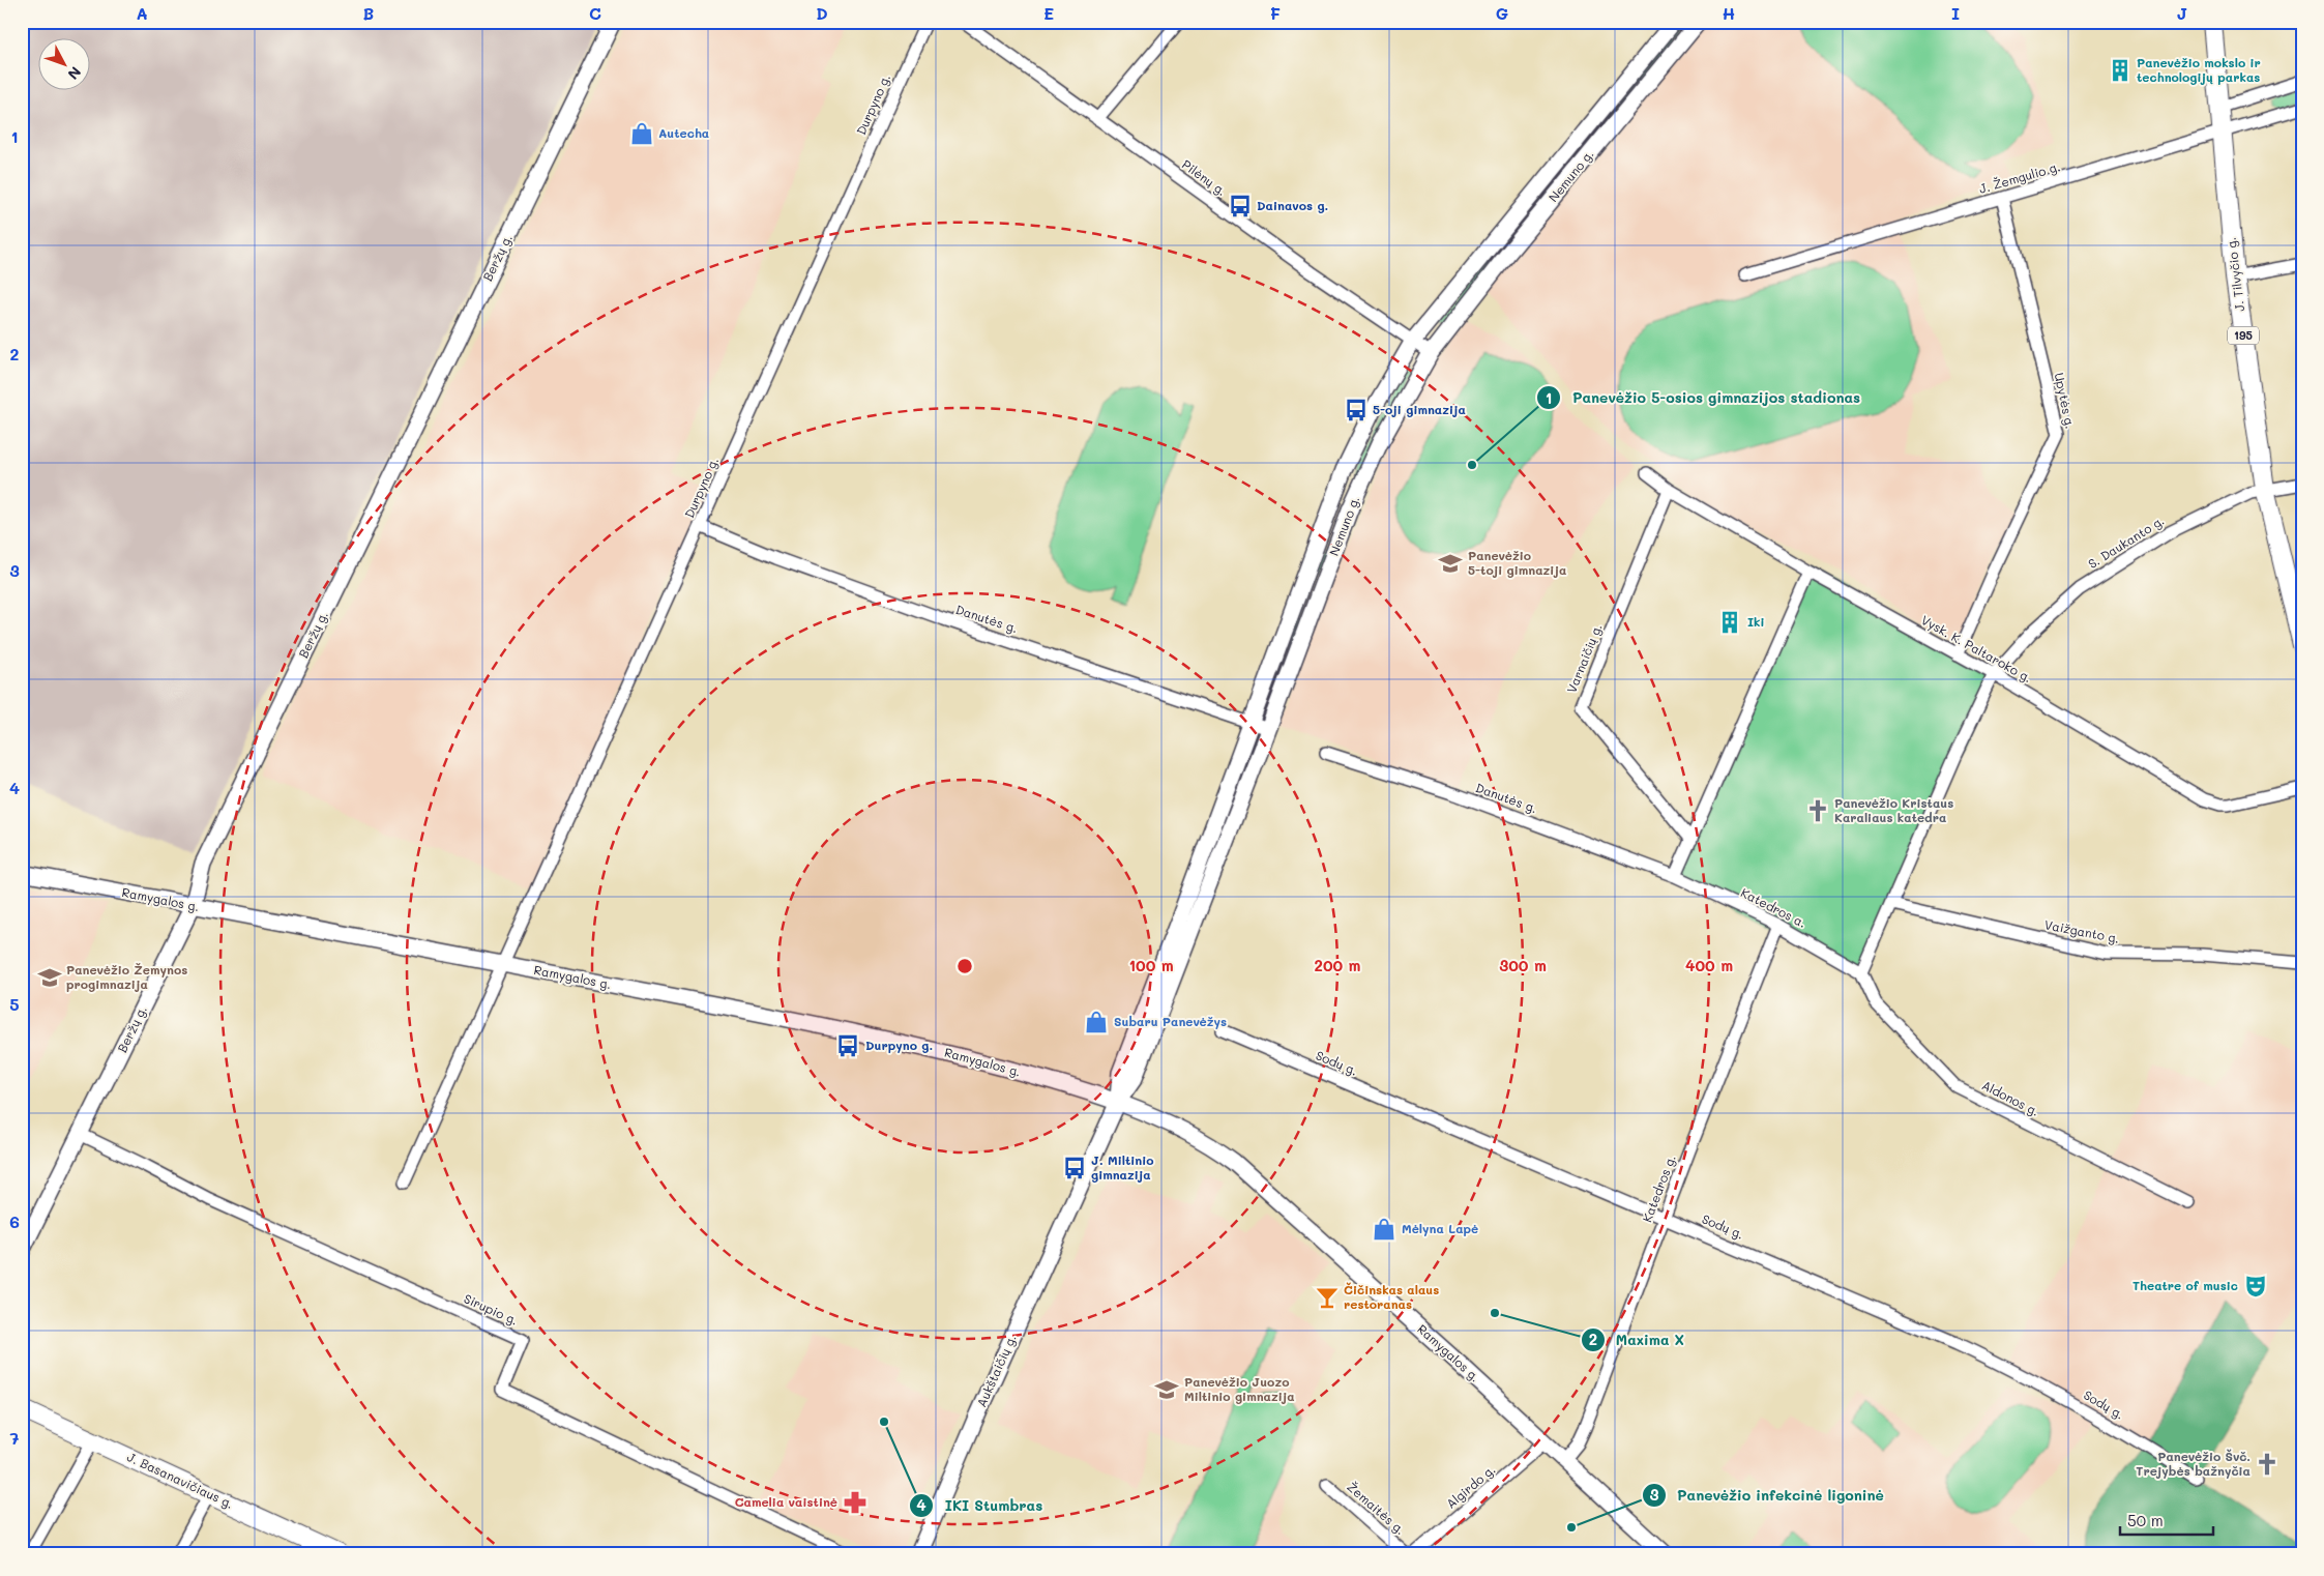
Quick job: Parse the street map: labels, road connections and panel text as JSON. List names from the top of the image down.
{
  "streets": {
    "main road": [
      "Nemuno g.",
      "Beržų g.",
      "J. Tilvyčio g.",
      "195",
      "Ramygalos g.",
      "Aukštaičių g.",
      "J. Basanavičiaus g."
    ],
    "street": [
      "Durpyno g.",
      "Pilėnų g.",
      "J. Žemgulio g.",
      "Upytės g.",
      "S. Daukanto g.",
      "Danutės g.",
      "Vysk. K. Paltaroko g.",
      "Varnaičių g.",
      "Katedros a.",
      "Vaižganto g.",
      "Sodų g.",
      "Aldonos g.",
      "Katedros g.",
      "Sirupio g.",
      "Algirdo g.",
      "Žemaitės g."
    ]
  },
  "crossings": [
    ["Durpyno g.", "Danutės g."],
    ["Durpyno g.", "Ramygalos g."],
    ["Nemuno g.", "Pilėnų g."],
    ["Nemuno g.", "Danutės g."],
    ["Nemuno g.", "Ramygalos g."],
    ["Nemuno g.", "Aukštaičių g."],
    ["J. Žemgulio g.", "J. Tilvyčio g."],
    ["J. Žemgulio g.", "Upytės g."],
    ["Beržų g.", "Ramygalos g."],
    ["Beržų g.", "Sirupio g."],
    ["J. Tilvyčio g.", "S. Daukanto g."],
    ["Upytės g.", "Vysk. K. Paltaroko g."],
    ["S. Daukanto g.", "Vysk. K. Paltaroko g."],
    ["Danutės g.", "Katedros a."],
    ["Vysk. K. Paltaroko g.", "Varnaičių g."],
    ["Ramygalos g.", "Katedros g."],
    ["Ramygalos g.", "Algirdo g."],
    ["Katedros a.", "Aldonos g."],
    ["Katedros a.", "Katedros g."],
    ["Sodų g.", "Katedros g."]
  ],
  "places": {
    "building": ["Panevėžio mokslo ir technologijų parkas", "Iki"],
    "shop": ["Autecha", "Subaru Panevėžys", "Mėlyna Lapė"],
    "bus stop": [
      "Dainavos g.",
      "5-oji gimnazija",
      "Durpyno g.",
      "J. Miltinio gimnazija"
    ],
    "other": [
      "Panevėžio 5-osios gimnazijos stadionas",
      "Maxima X",
      "IKI Stumbras",
      "Panevėžio infekcinė ligoninė"
    ],
    "school or university": ["Panevėžio 5-toji gimnazija", "Panevėžio Žemynos progimnazija", "Panevėžio Juozo Miltinio gimnazija"],
    "church": ["Panevėžio Kristaus Karaliaus katedra", "Panevėžio Švč. Trejybės bažnyčia"],
    "theatre": ["Theatre of music"],
    "bar": ["Čičinskas alaus restoranas"],
    "pharmacy": ["Camelia vaistinė"]
  },
  "scale_bar": "50 m",
  "north": "bottom right",
  "grid": {
    "columns": [
      "A",
      "B",
      "C",
      "D",
      "E",
      "F",
      "G",
      "H",
      "I",
      "J"
    ],
    "rows": [
      "1",
      "2",
      "3",
      "4",
      "5",
      "6",
      "7"
    ]
  },
  "rings": [
    "100 m",
    "200 m",
    "300 m",
    "400 m"
  ]
}
